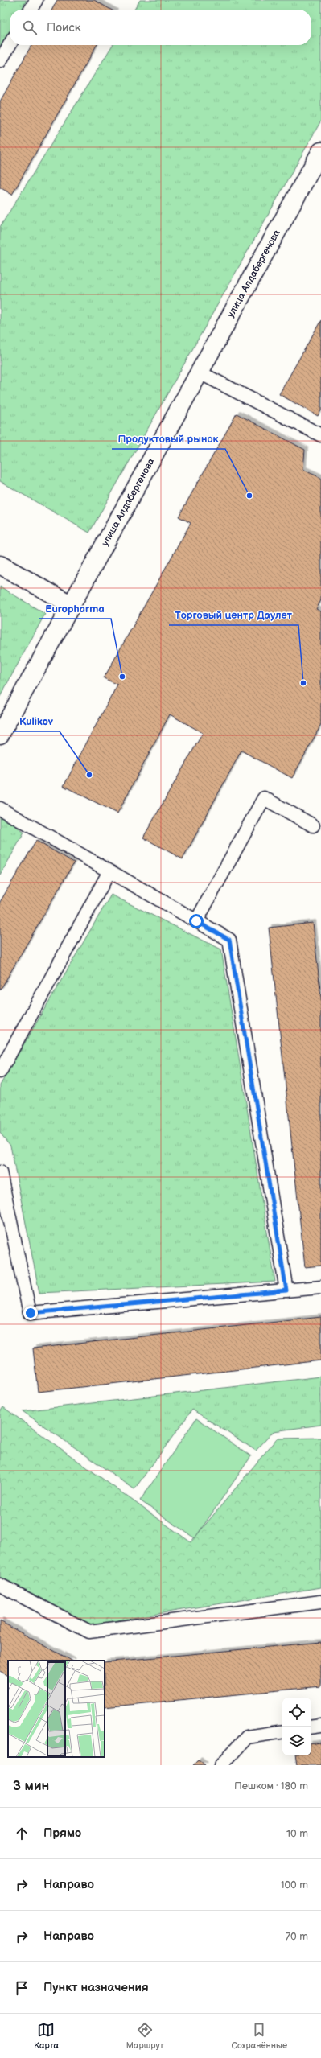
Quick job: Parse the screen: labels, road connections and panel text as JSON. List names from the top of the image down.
{
  "streets": {
    "street": ["улица Алдабергенова"]
  },
  "places": [
    "Продуктовый рынок",
    "Europharma",
    "Торговый центр Даулет",
    "Kulikov"
  ],
  "page": {
    "search": "Поиск",
    "heading": ["3 мин", "Пешком · 180 m"],
    "list": [
      ["Прямо", "10 m"],
      ["Направо", "100 m"],
      ["Направо", "70 m"],
      "Пункт назначения"
    ],
    "nav": ["Карта", "Маршрут", "Сохранённые"]
  }
}
